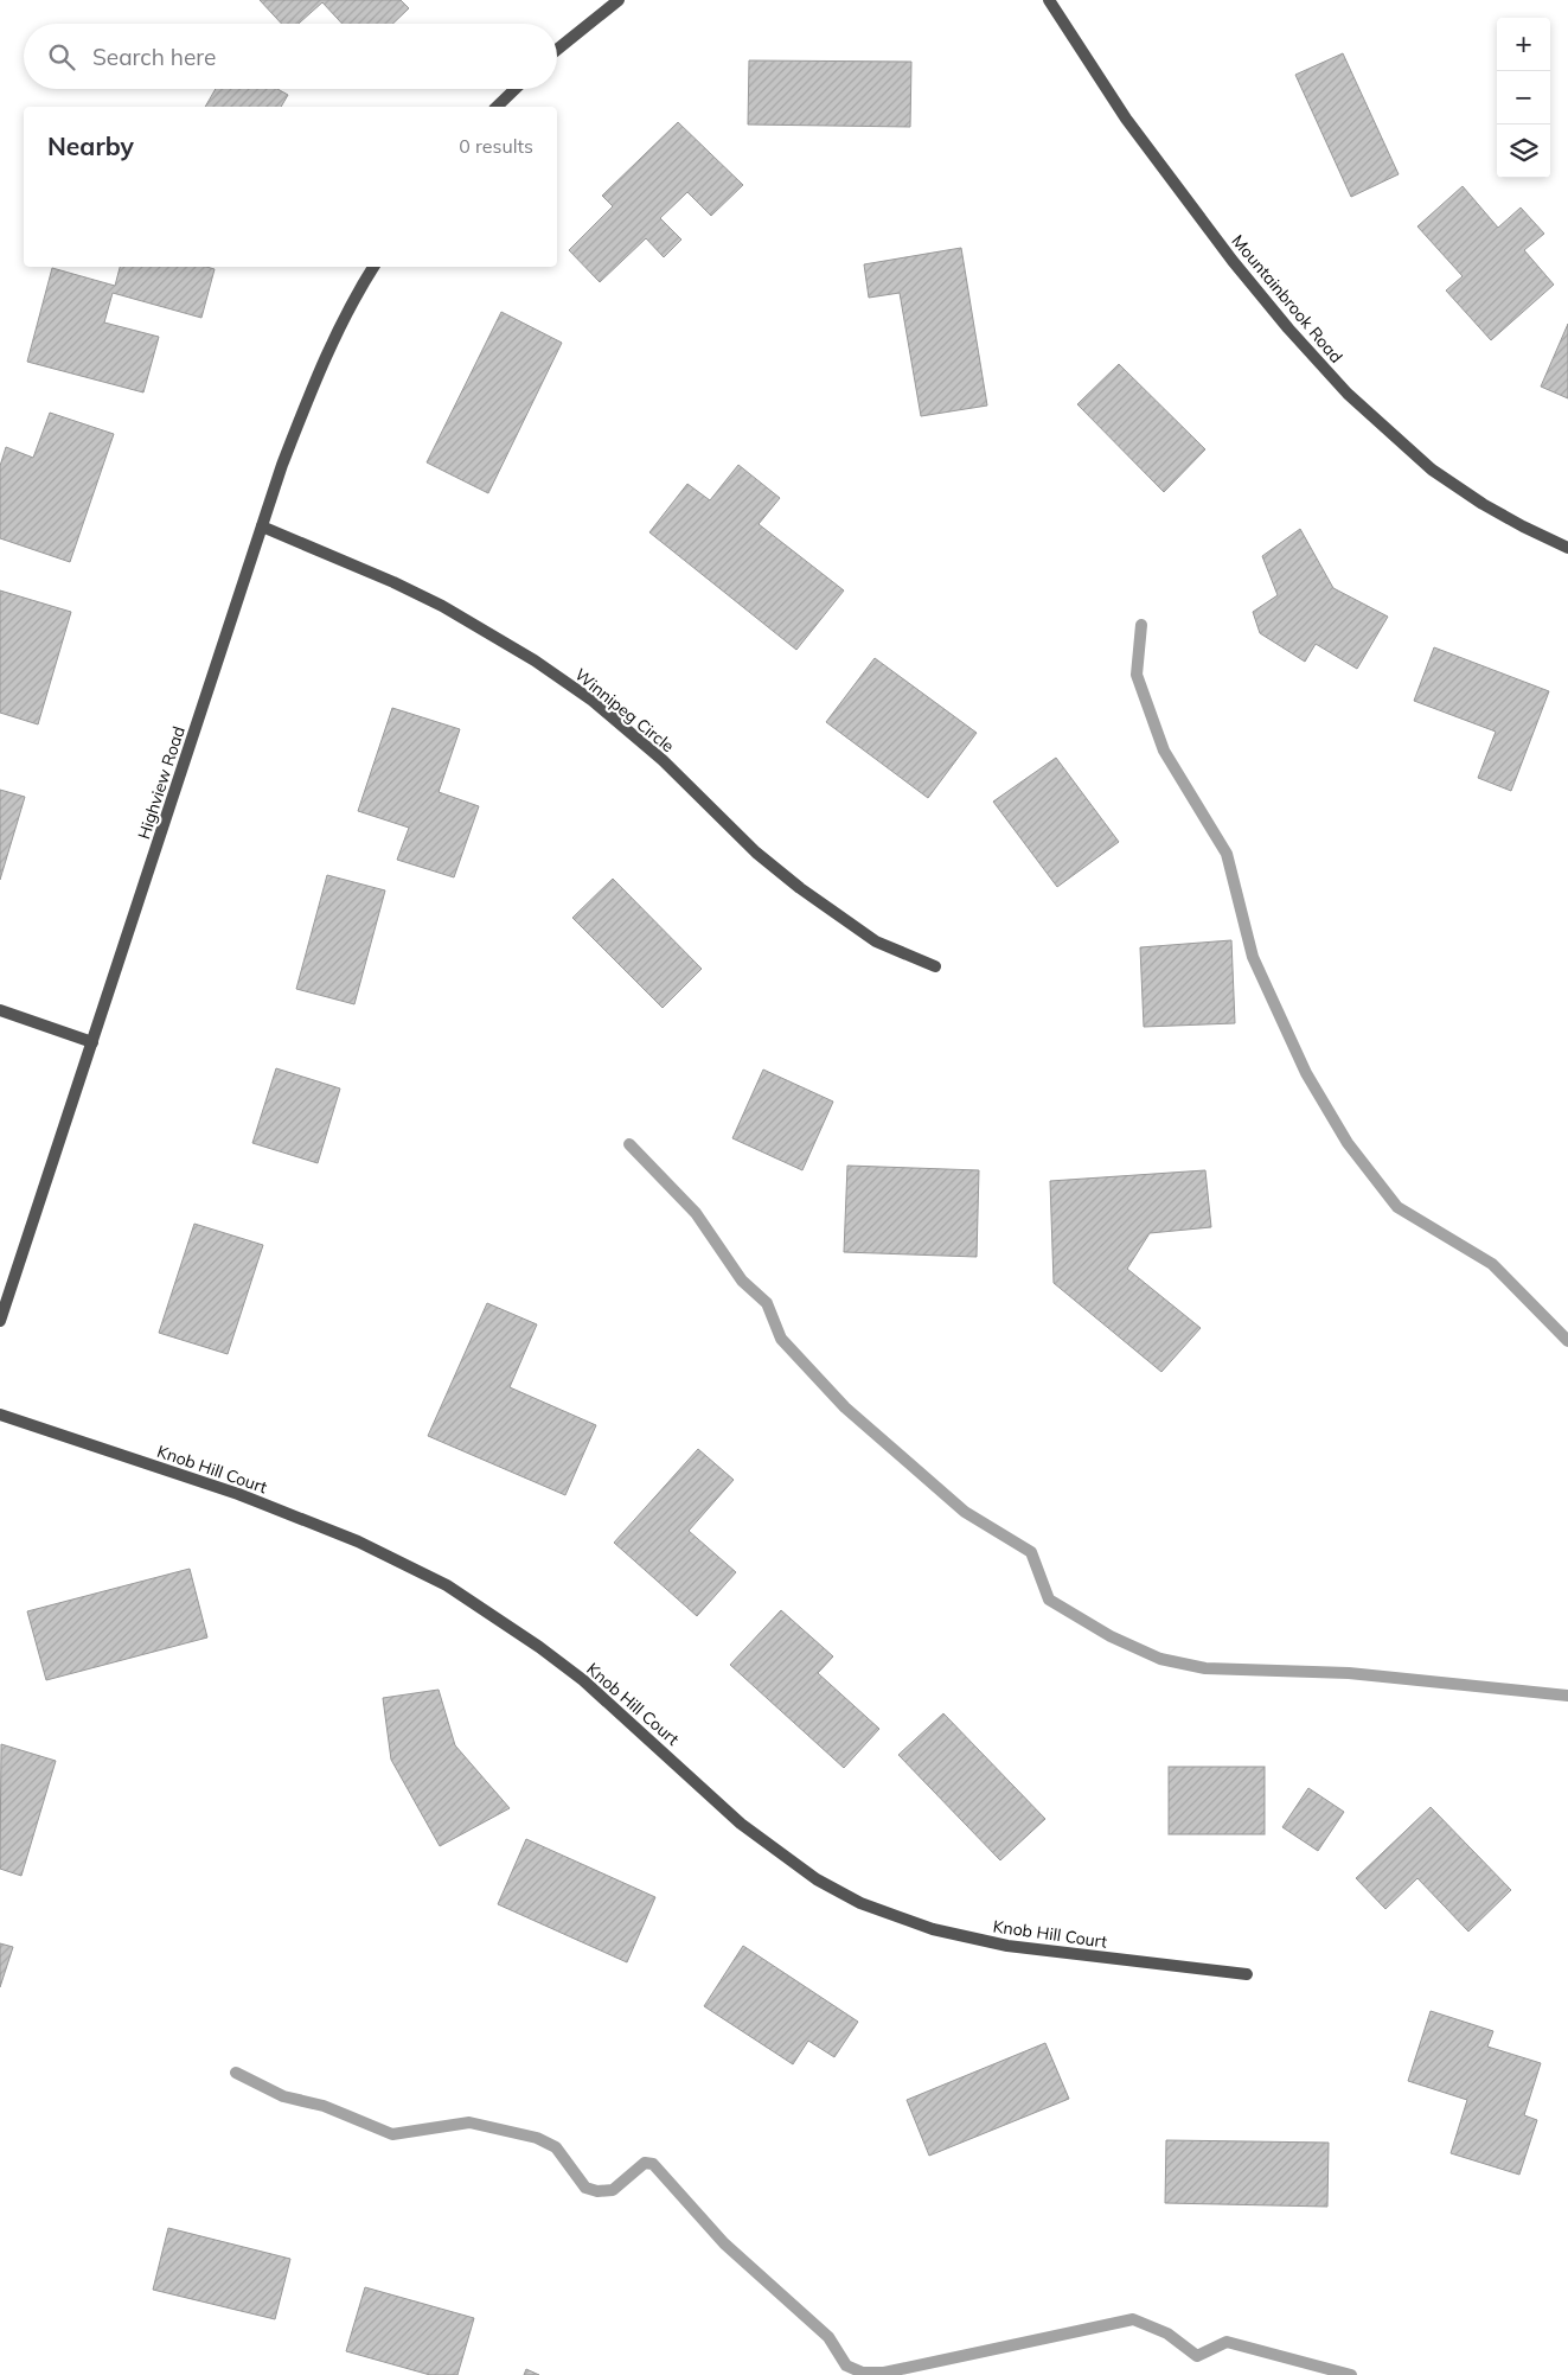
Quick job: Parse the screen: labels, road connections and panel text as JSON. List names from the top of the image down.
{
  "streets": {
    "street": [
      "Mountainbrook Road",
      "Winnipeg Circle",
      "Highview Road",
      "Knob Hill Court"
    ]
  },
  "crossings": [
    ["Winnipeg Circle", "Highview Road"]
  ],
  "page": {
    "map_buttons": ["+", "−"],
    "search": "Search here",
    "heading": ["Nearby", "0 results"]
  }
}
